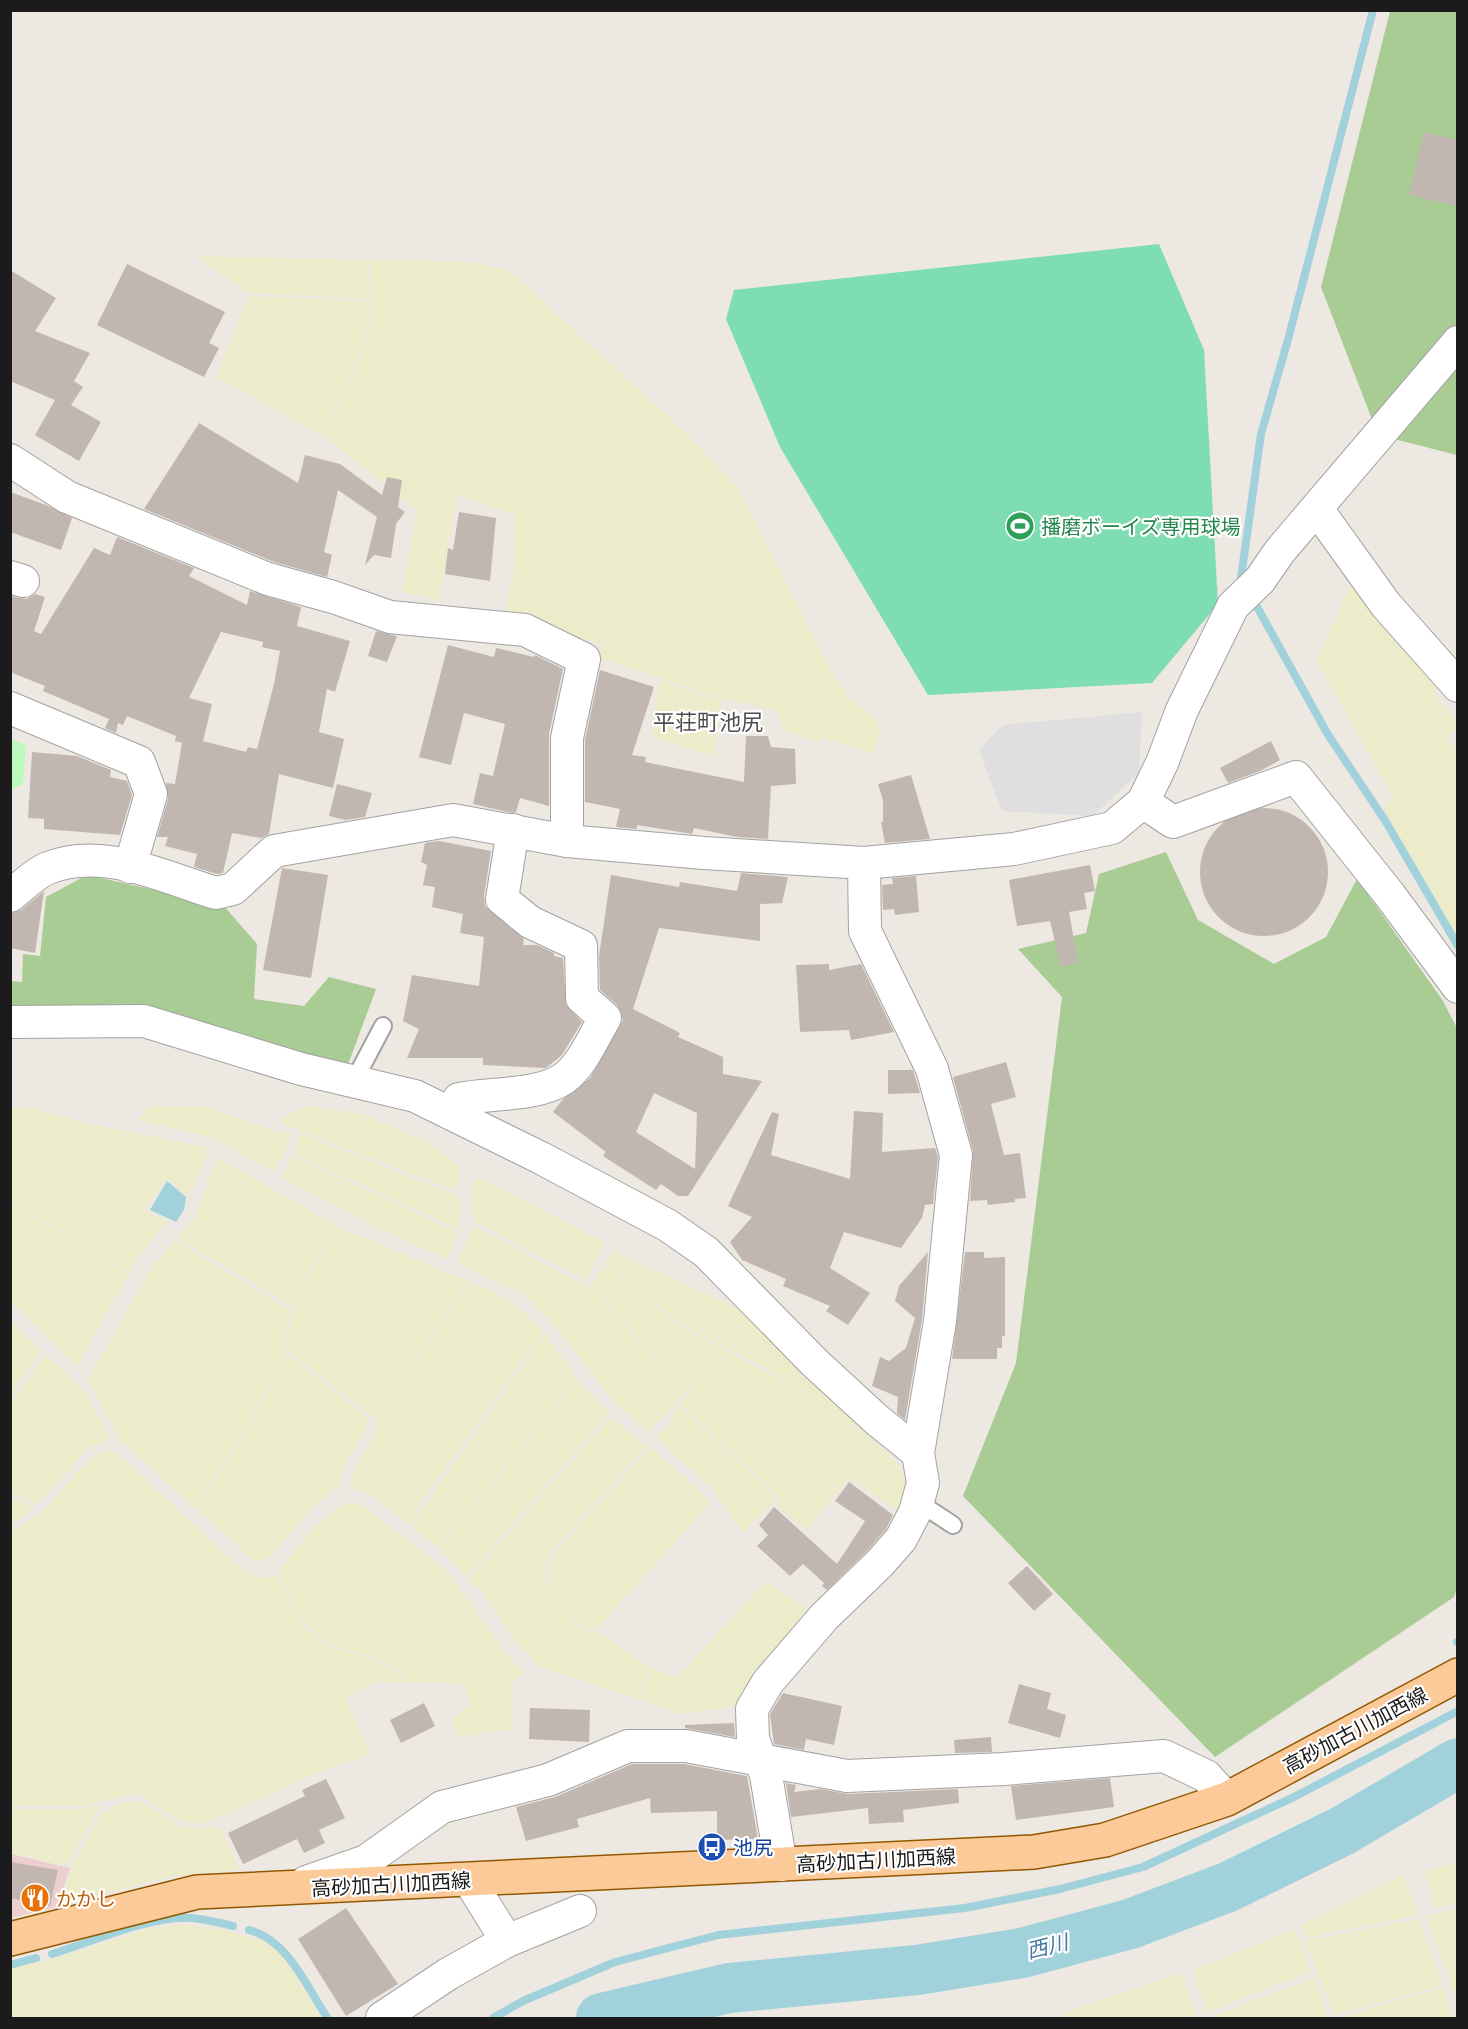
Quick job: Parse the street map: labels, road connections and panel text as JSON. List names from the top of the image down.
{
  "streets": {
    "main road": ["高砂加古川加西線"]
  },
  "districts": ["平荘町池尻"],
  "water": ["西川"],
  "places": {
    "sports": ["播磨ボーイズ専用球場"],
    "bus stop": ["池尻"],
    "restaurant": ["かかし"]
  }
}
